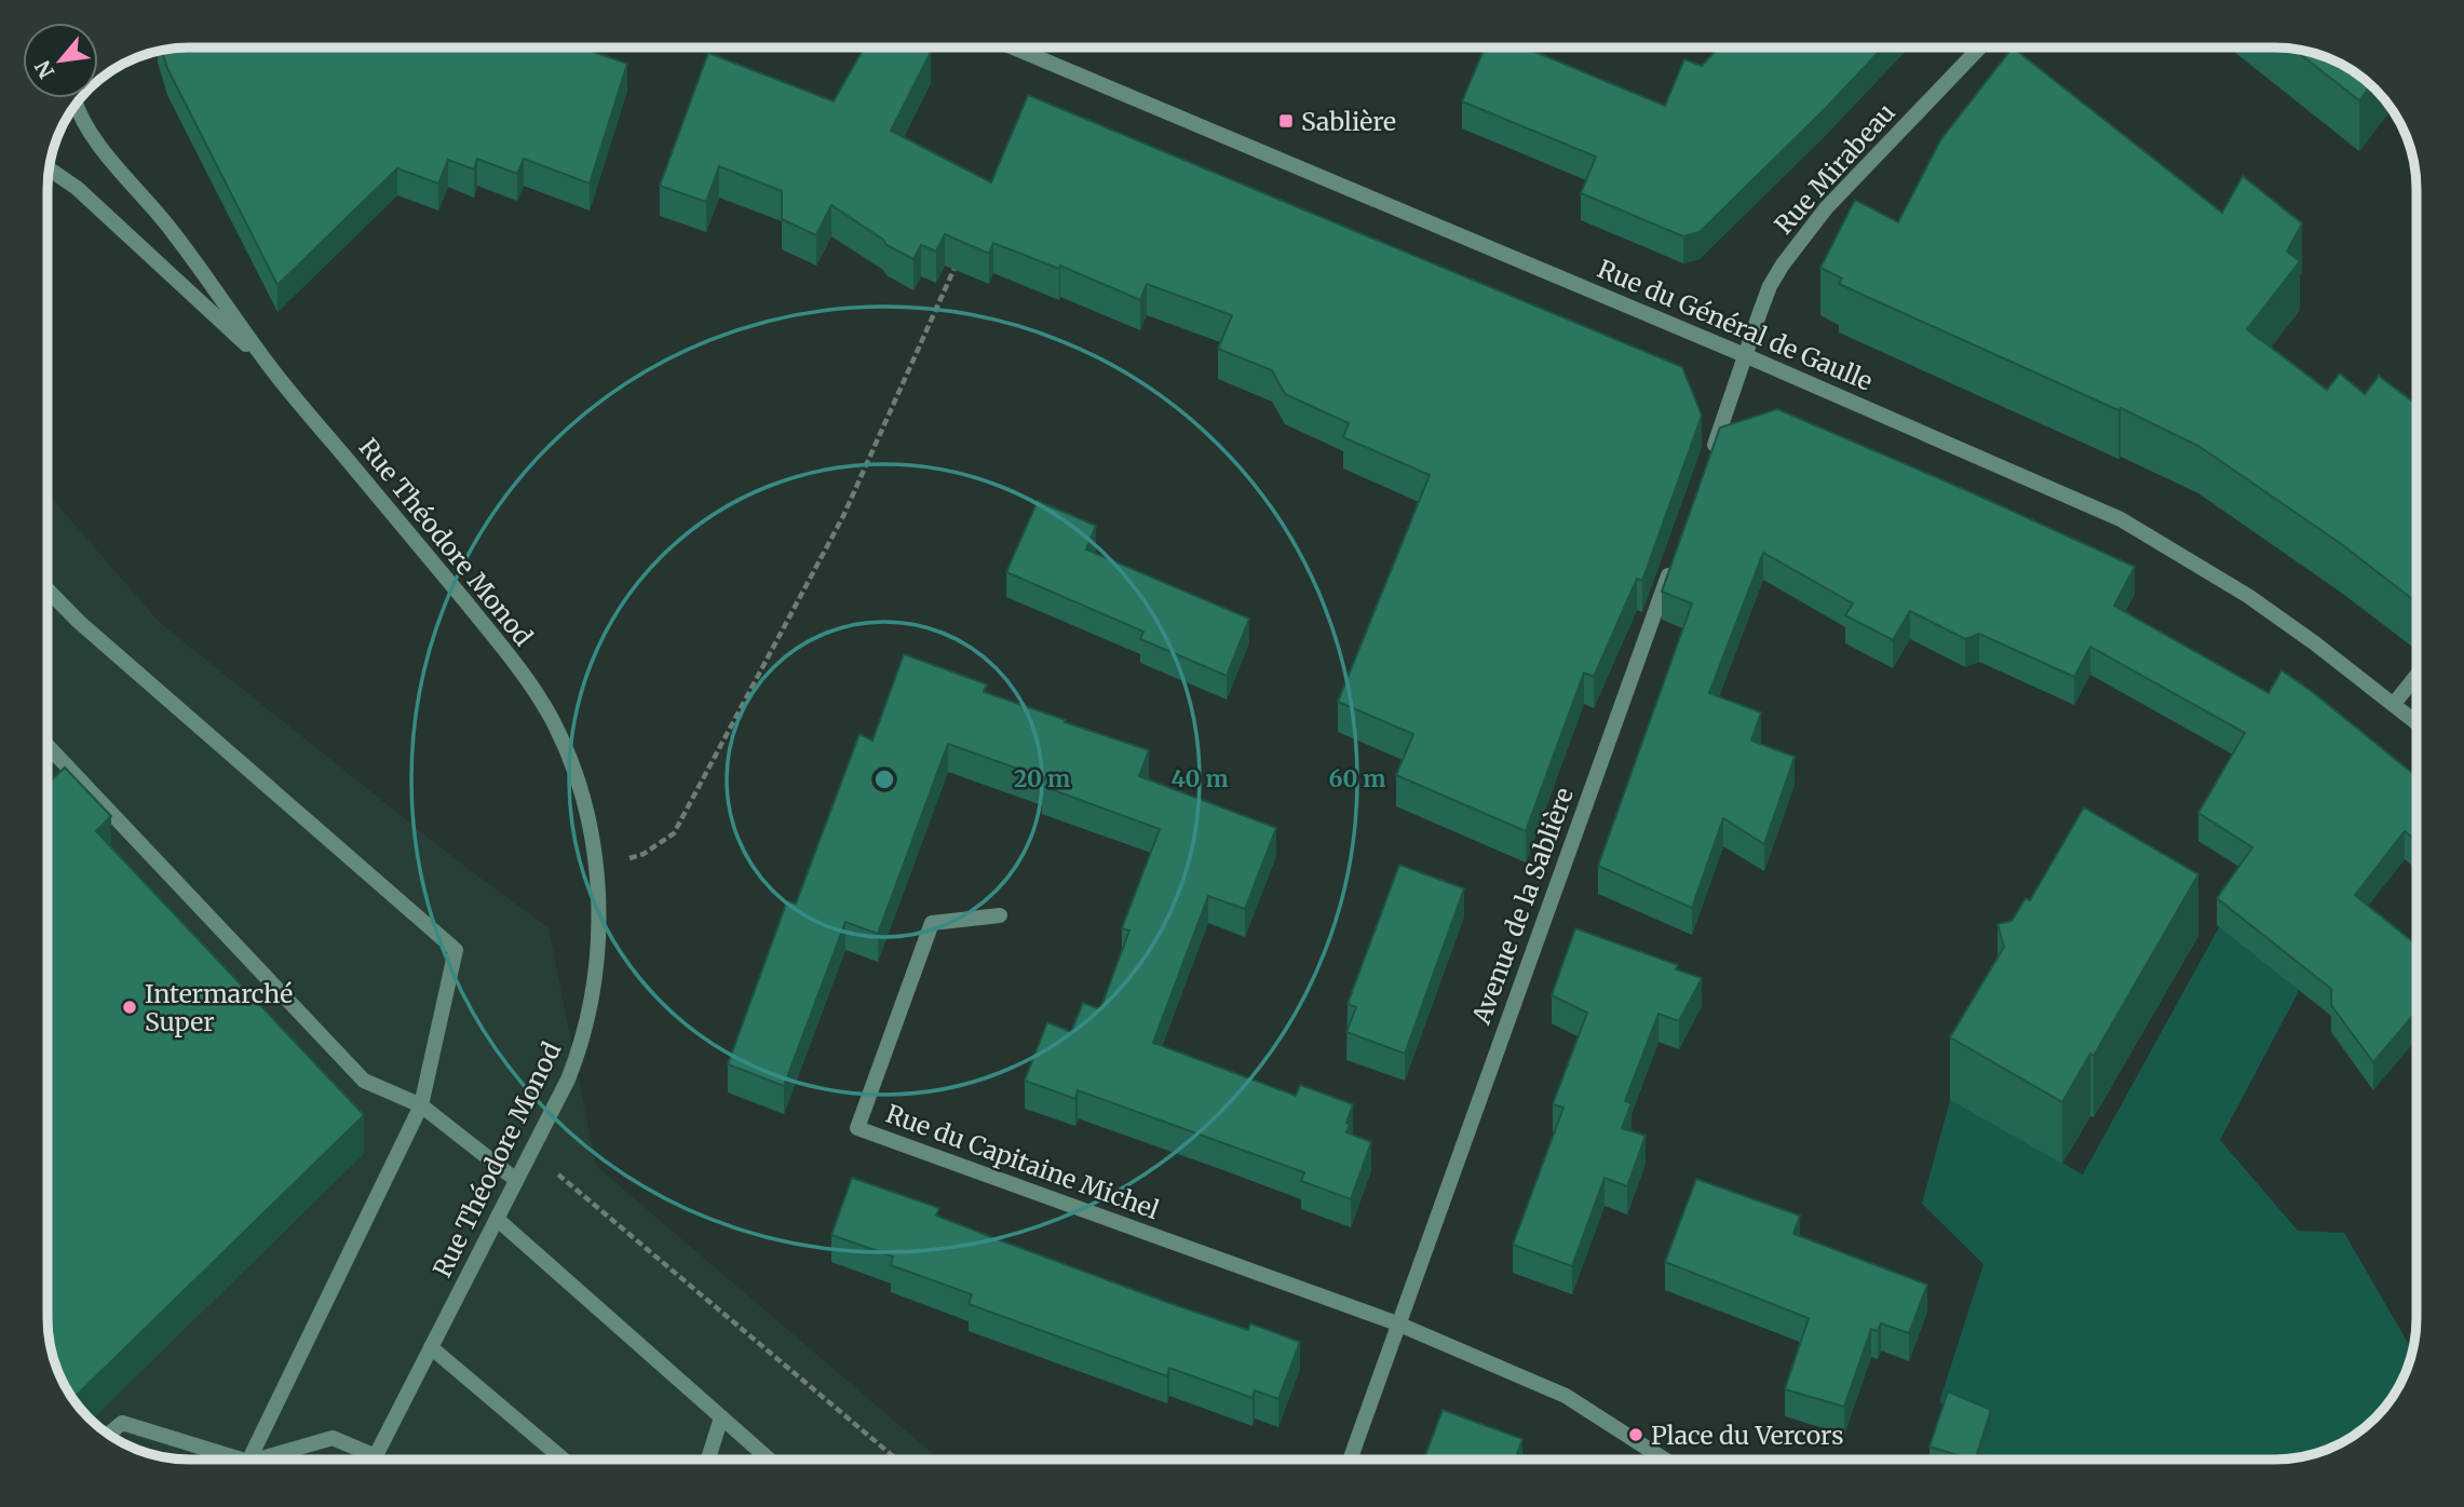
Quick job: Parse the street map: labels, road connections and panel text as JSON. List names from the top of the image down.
{
  "streets": {
    "street": [
      "Rue Mirabeau",
      "Rue du Général de Gaulle",
      "Rue Théodore Monod",
      "Avenue de la Sablière",
      "Rue du Capitaine Michel"
    ]
  },
  "crossings": [
    ["Rue Mirabeau", "Rue du Général de Gaulle"],
    ["Avenue de la Sablière", "Rue du Capitaine Michel"]
  ],
  "places": {
    "transit": ["Sablière"],
    "other": ["Intermarché Super", "Place du Vercors"]
  },
  "north": "bottom left",
  "rings": ["20 m", "40 m", "60 m"]
}
